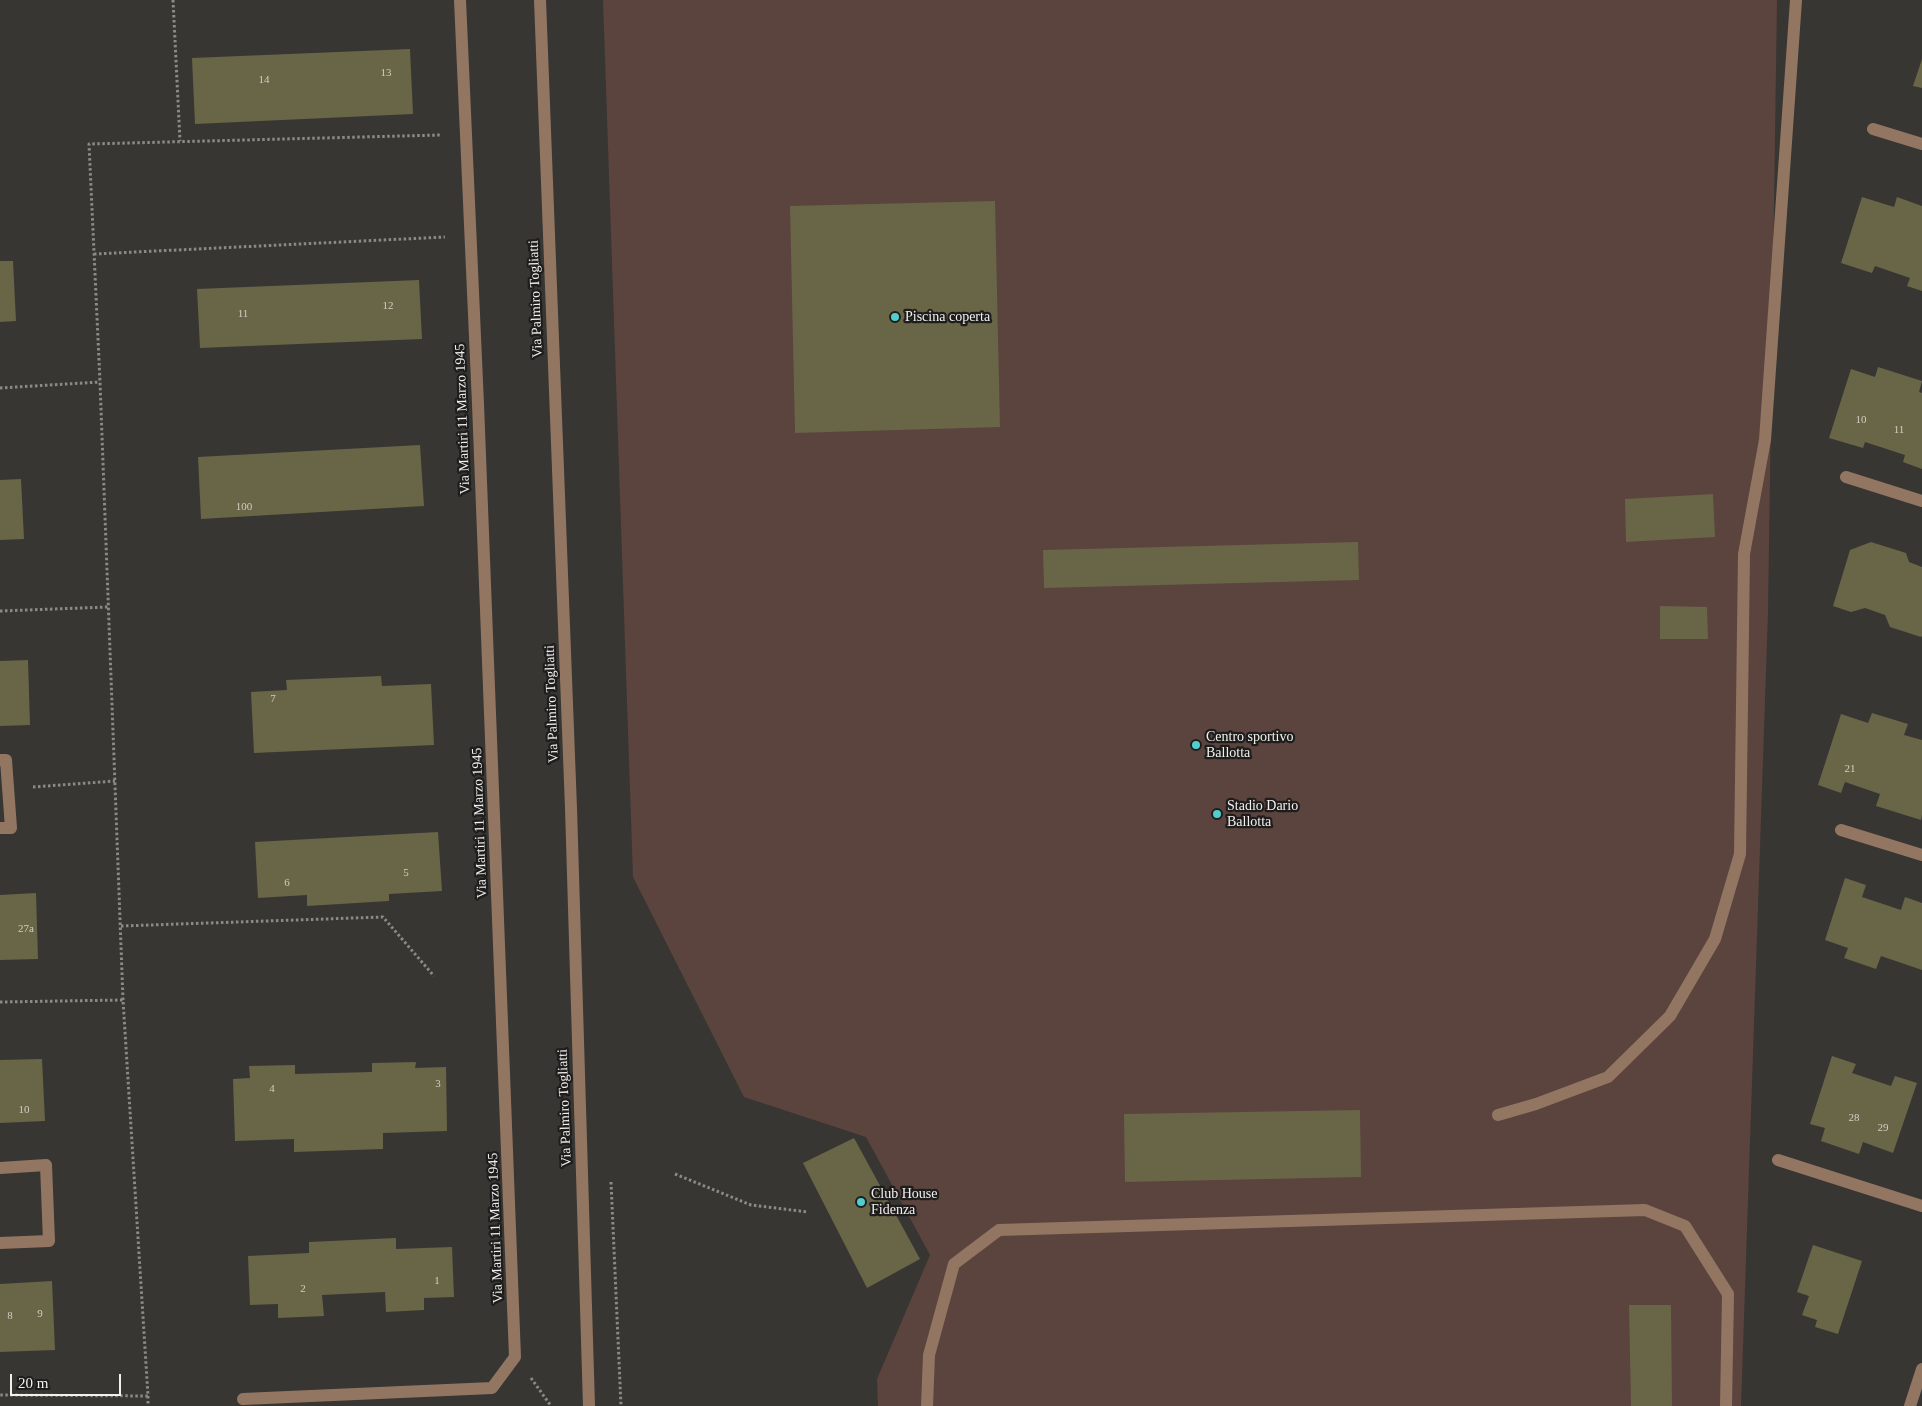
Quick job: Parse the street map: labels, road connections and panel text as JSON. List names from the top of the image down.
{
  "streets": {
    "street": ["Via Palmiro Togliatti", "Via Martiri 11 Marzo 1945"]
  },
  "places": [
    "Piscina coperta",
    "Centro sportivo Ballotta",
    "Stadio Dario Ballotta",
    "Club House Fidenza"
  ],
  "house_numbers": [
    "13",
    "14",
    "12",
    "11",
    "10",
    "11",
    "100",
    "7",
    "21",
    "5",
    "6",
    "27a",
    "3",
    "4",
    "10",
    "28",
    "29",
    "1",
    "2",
    "9",
    "8"
  ],
  "scale_bar": "20 m"
}
